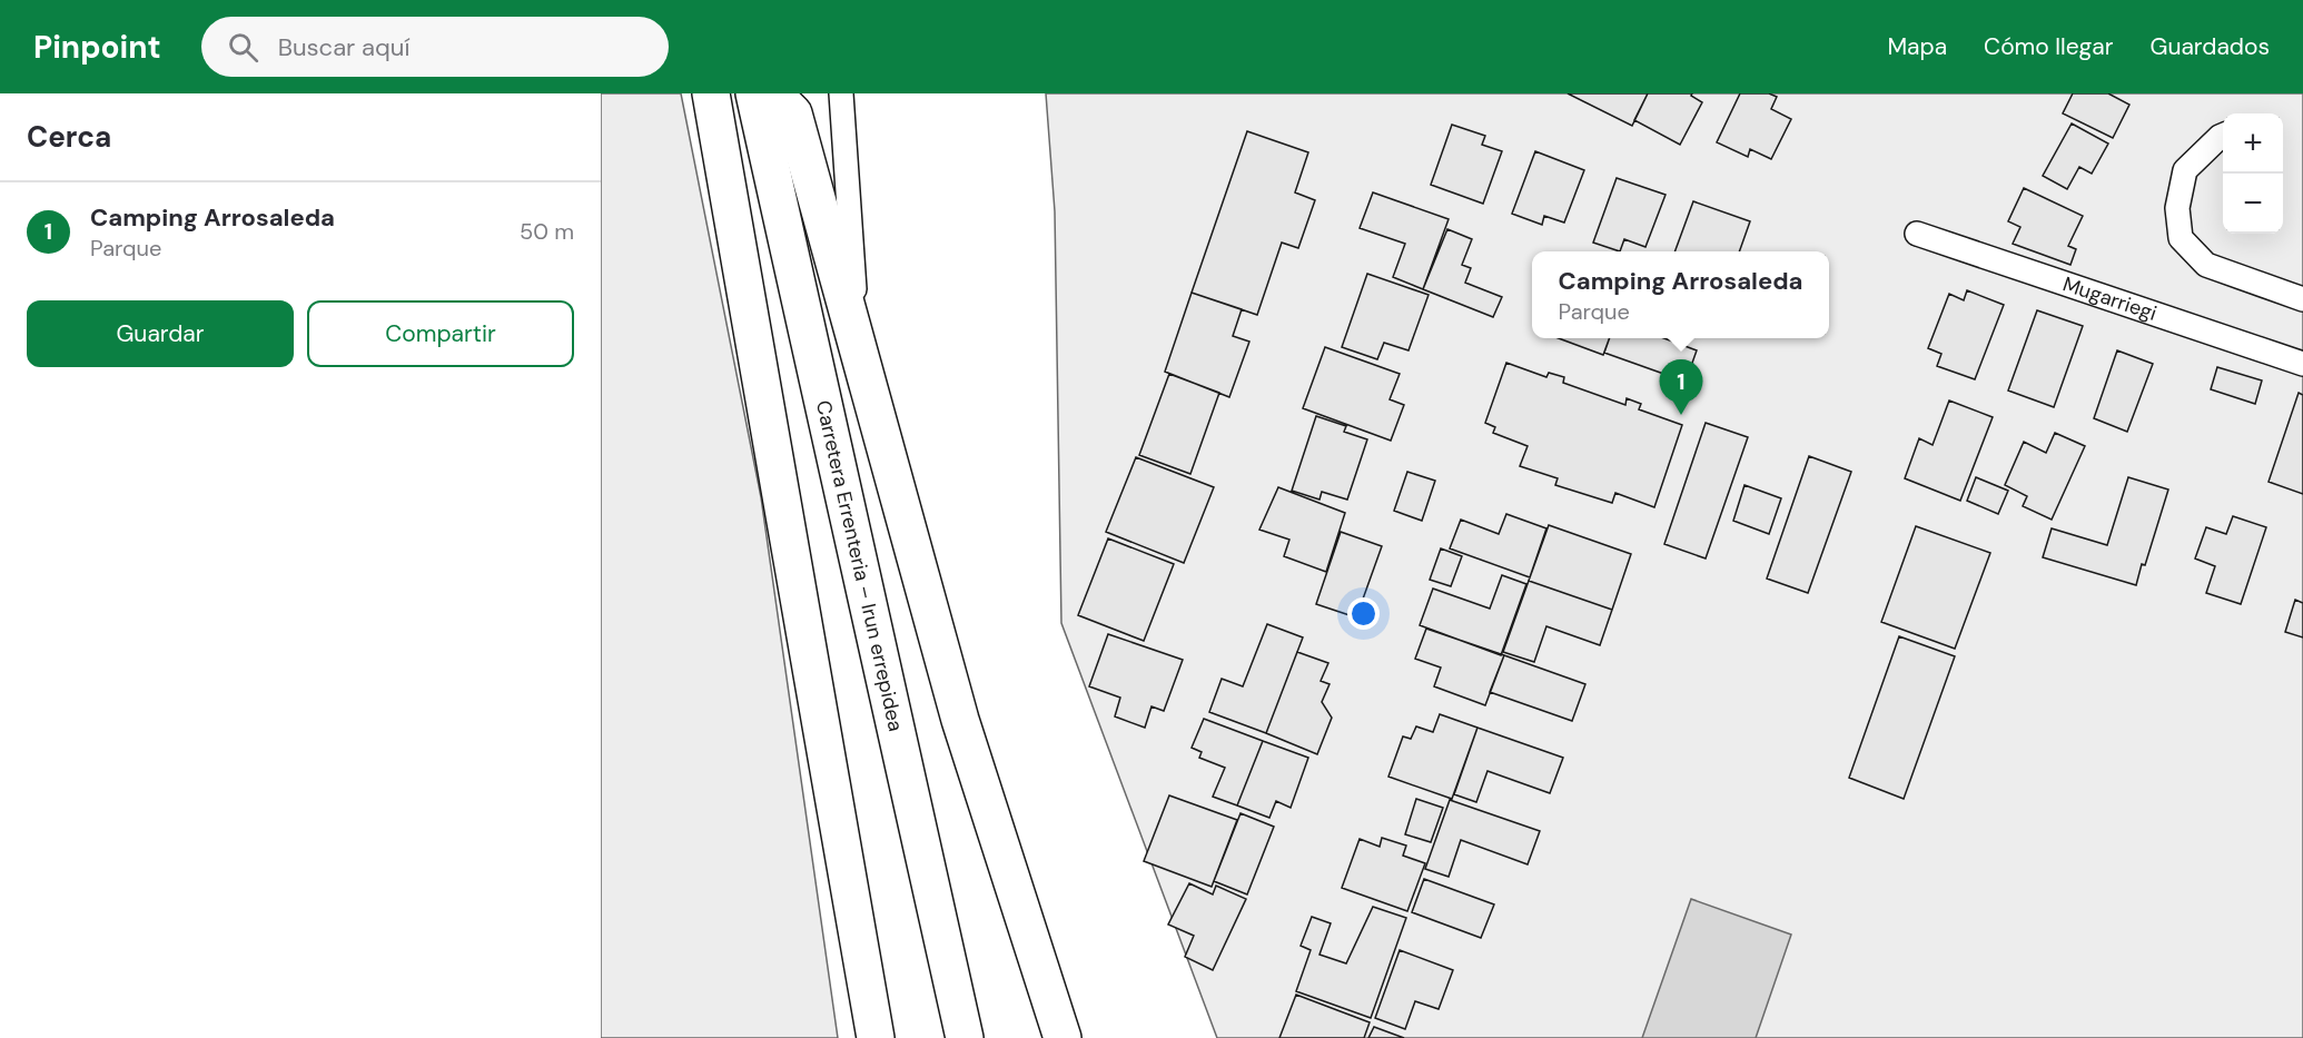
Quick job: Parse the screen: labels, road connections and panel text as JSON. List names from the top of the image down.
{
  "streets": {
    "main road": ["Carretera Errenteria – Irun errepidea"],
    "lane": ["Mugarriegi"]
  },
  "page": {
    "header": "Pinpoint",
    "search": "Buscar aquí",
    "nav": ["Mapa", "Cómo llegar", "Guardados"],
    "heading": "Cerca",
    "map_buttons": ["+", "−"],
    "list": [
      {
        "mark": "1",
        "name": "Camping Arrosaleda",
        "note": "Parque",
        "value": "50 m"
      }
    ],
    "popup": ["Camping Arrosaleda", "Parque"],
    "buttons": ["Guardar", "Compartir"],
    "pins": "1"
  }
}
